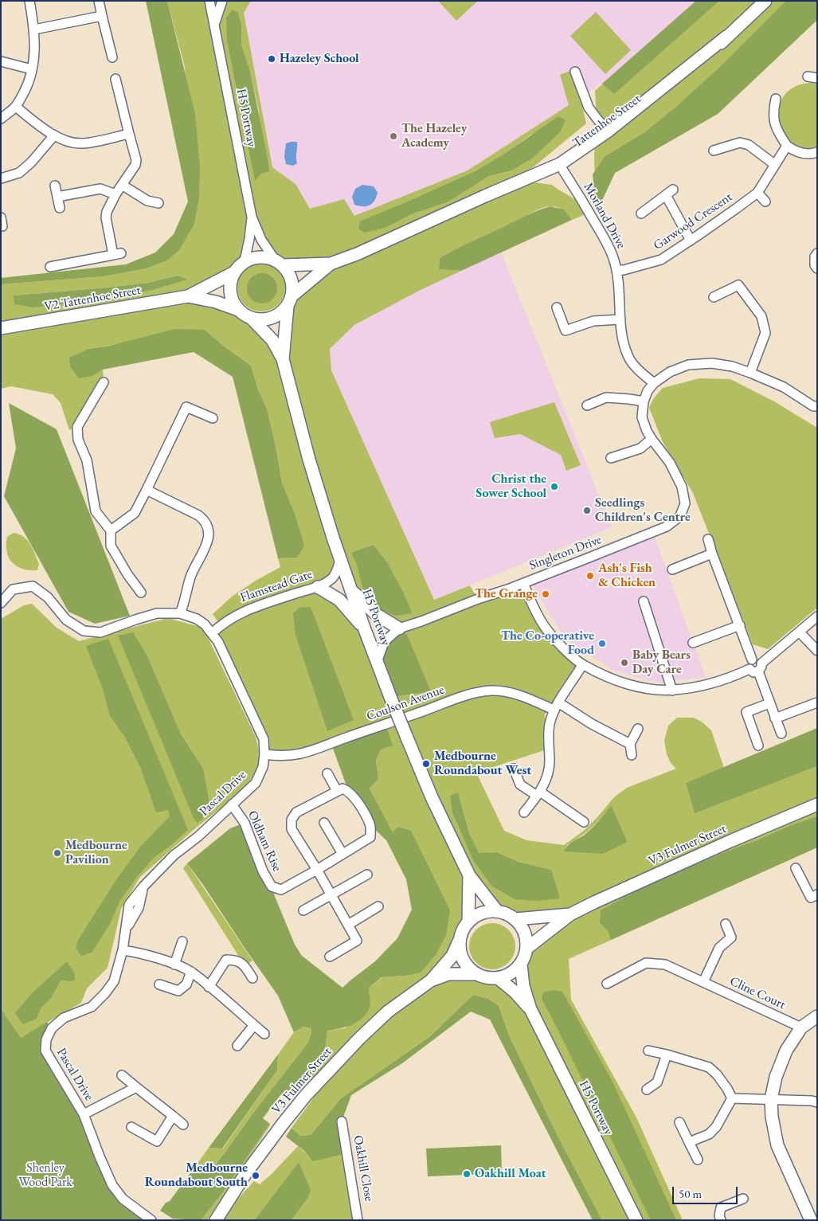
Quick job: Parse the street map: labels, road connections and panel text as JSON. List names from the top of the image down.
{
  "streets": {
    "street": [
      "H5 Portway",
      "Tattenhoe Street",
      "Morland Drive",
      "Garwood Crescent",
      "V2 Tattenhoe Street",
      "Singleton Drive",
      "Flamstead Gate",
      "Coulson Avenue",
      "Pascal Drive",
      "Oldham Rise",
      "V3 Fulmer Street",
      "Cline Court",
      "Oakhill Close"
    ]
  },
  "crossings": [
    ["H5 Portway", "Tattenhoe Street"],
    ["H5 Portway", "V2 Tattenhoe Street"],
    ["H5 Portway", "Singleton Drive"],
    ["H5 Portway", "Flamstead Gate"],
    ["H5 Portway", "V3 Fulmer Street"],
    ["Tattenhoe Street", "Morland Drive"],
    ["Tattenhoe Street", "V2 Tattenhoe Street"],
    ["Morland Drive", "Garwood Crescent"],
    ["Morland Drive", "Singleton Drive"],
    ["Flamstead Gate", "Pascal Drive"],
    ["Coulson Avenue", "Pascal Drive"],
    ["Pascal Drive", "Oldham Rise"]
  ],
  "parks": ["Shenley Wood Park"],
  "places": [
    "Hazeley School",
    "The Hazeley Academy",
    "Christ the Sower School",
    "Seedlings Children's Centre",
    "Ash's Fish & Chicken",
    "The Grange",
    "The Co-operative Food",
    "Baby Bears Day Care",
    "Medbourne Roundabout West",
    "Medbourne Pavilion",
    "Oakhill Moat",
    "Medbourne Roundabout South"
  ],
  "scale_bar": "50 m"
}
